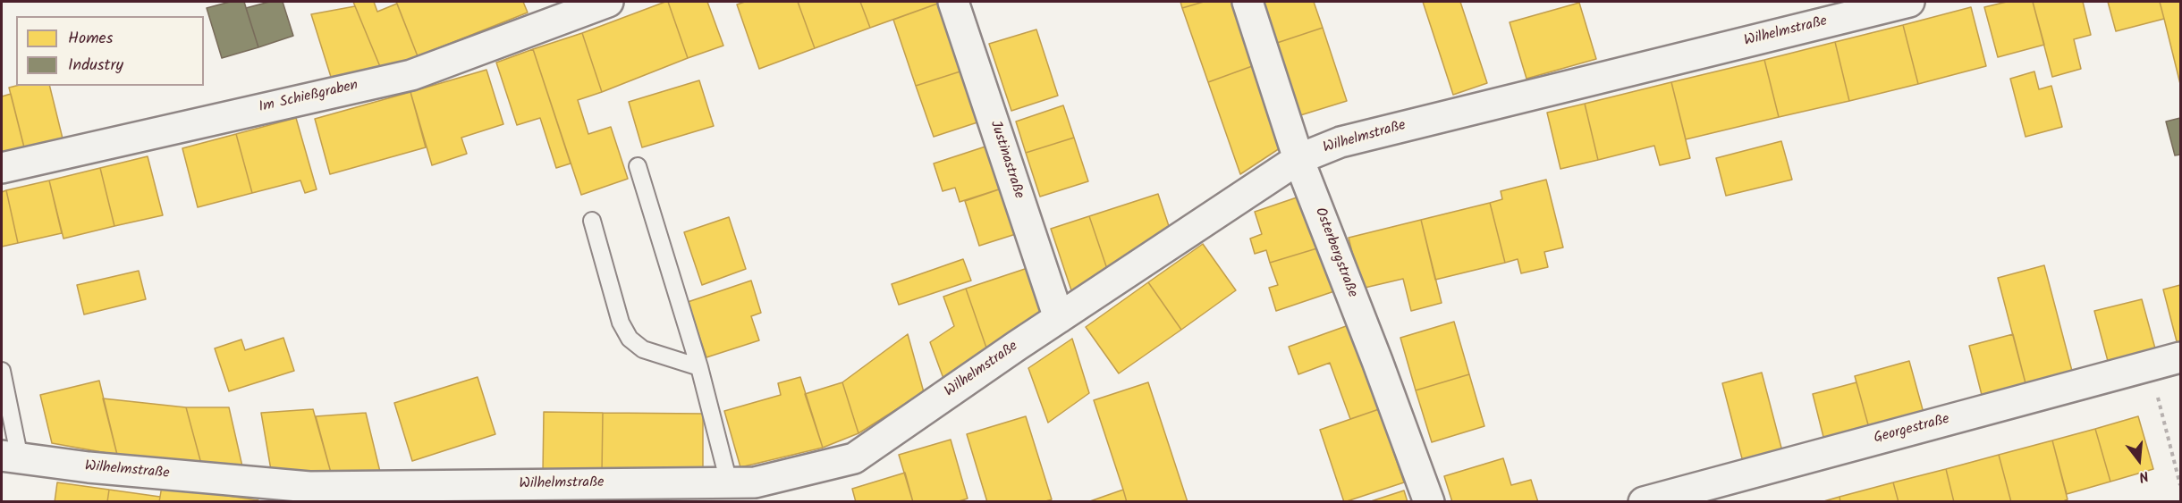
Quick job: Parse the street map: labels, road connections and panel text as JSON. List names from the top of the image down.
{
  "streets": {
    "street": [
      "Wilhelmstraße",
      "Im Schießgraben",
      "Justinastraße",
      "Osterbergstraße",
      "Georgestraße"
    ]
  },
  "crossings": [
    ["Wilhelmstraße", "Justinastraße"],
    ["Wilhelmstraße", "Osterbergstraße"]
  ],
  "legend": ["Homes", "Industry"],
  "north": "bottom"
}
